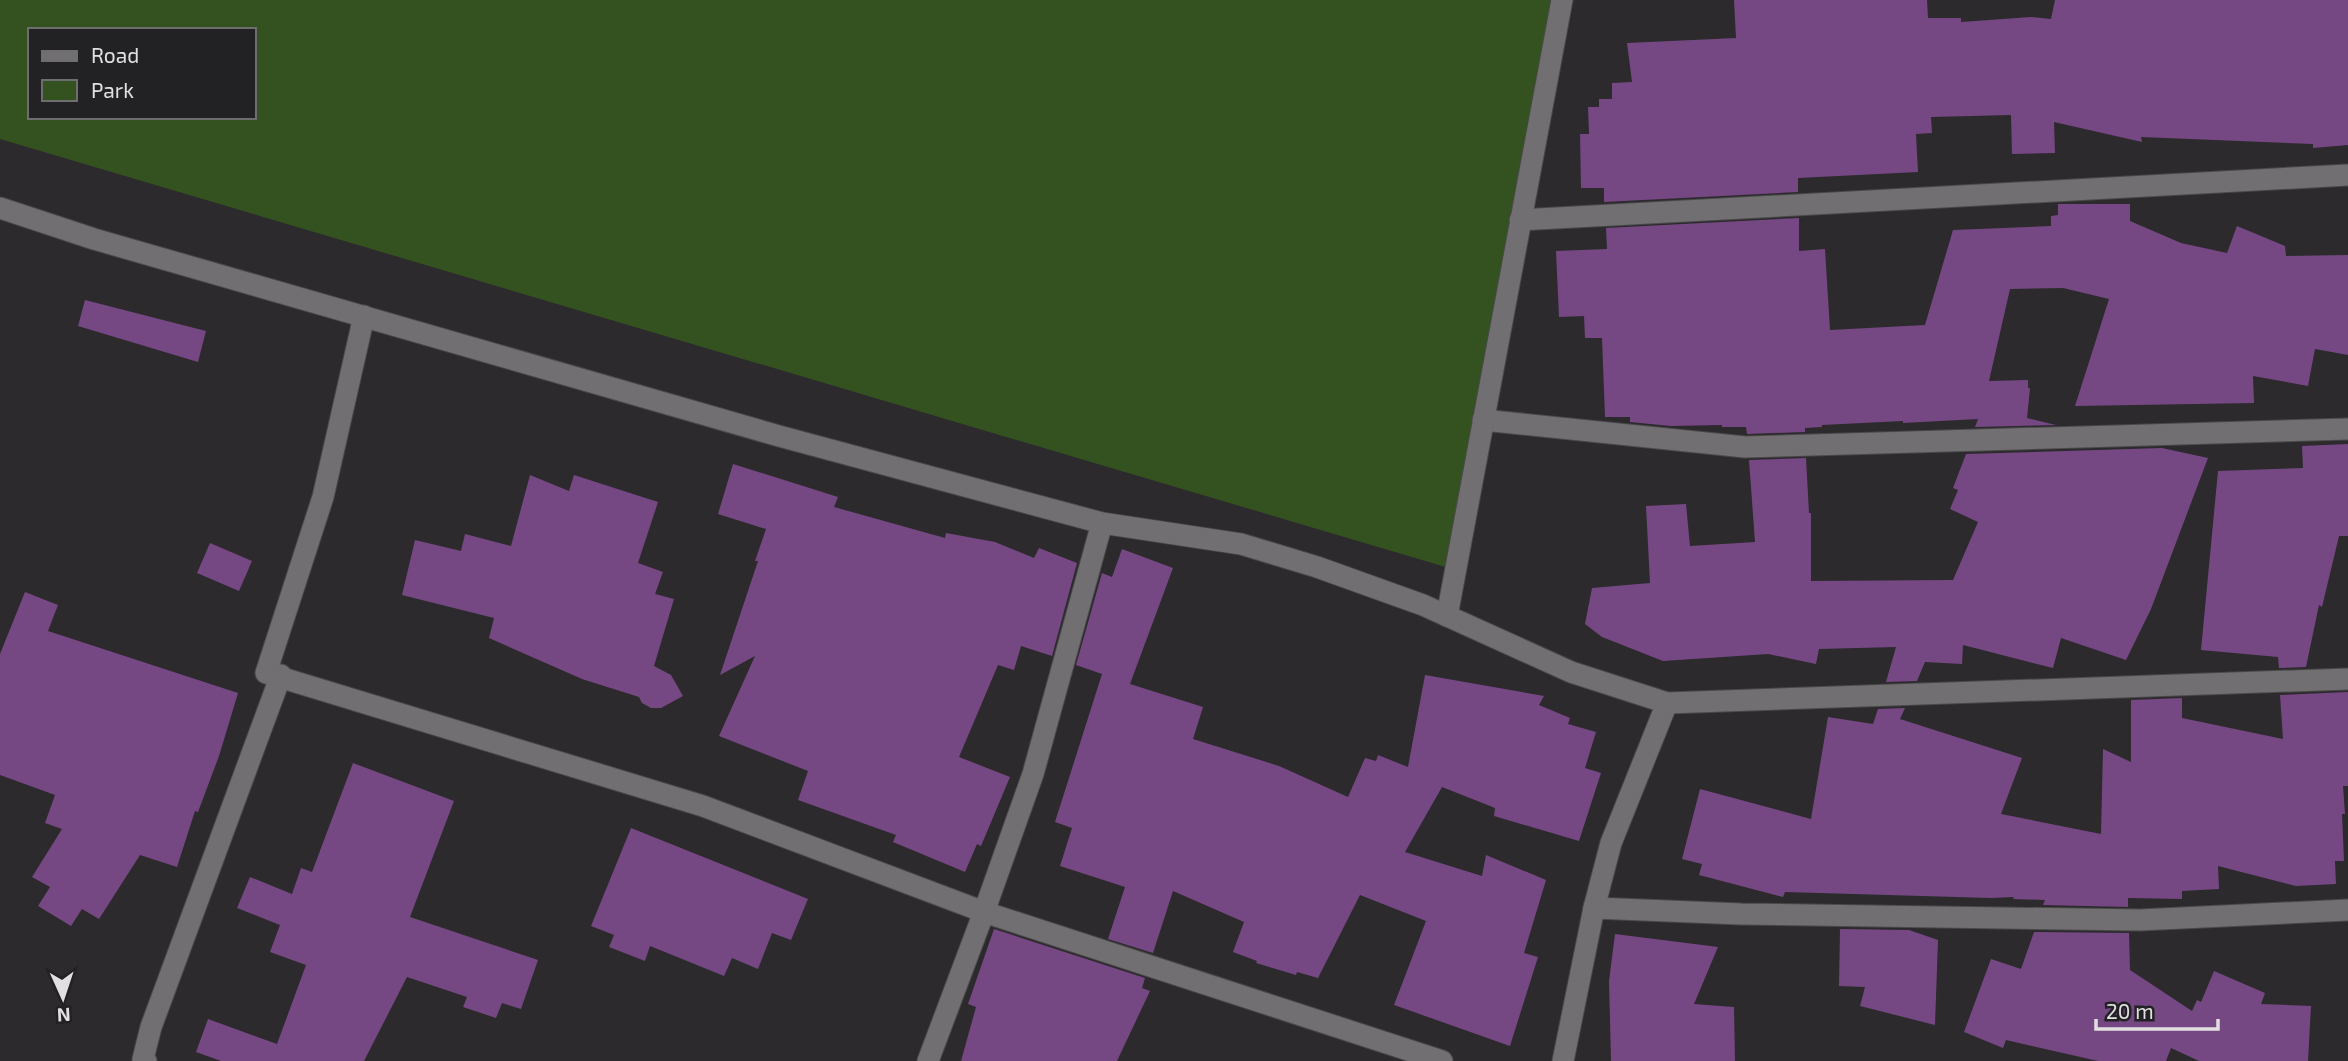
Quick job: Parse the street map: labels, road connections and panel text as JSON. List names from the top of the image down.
{
  "legend": ["Road", "Park"],
  "scale_bar": "20 m",
  "north": "bottom"
}
